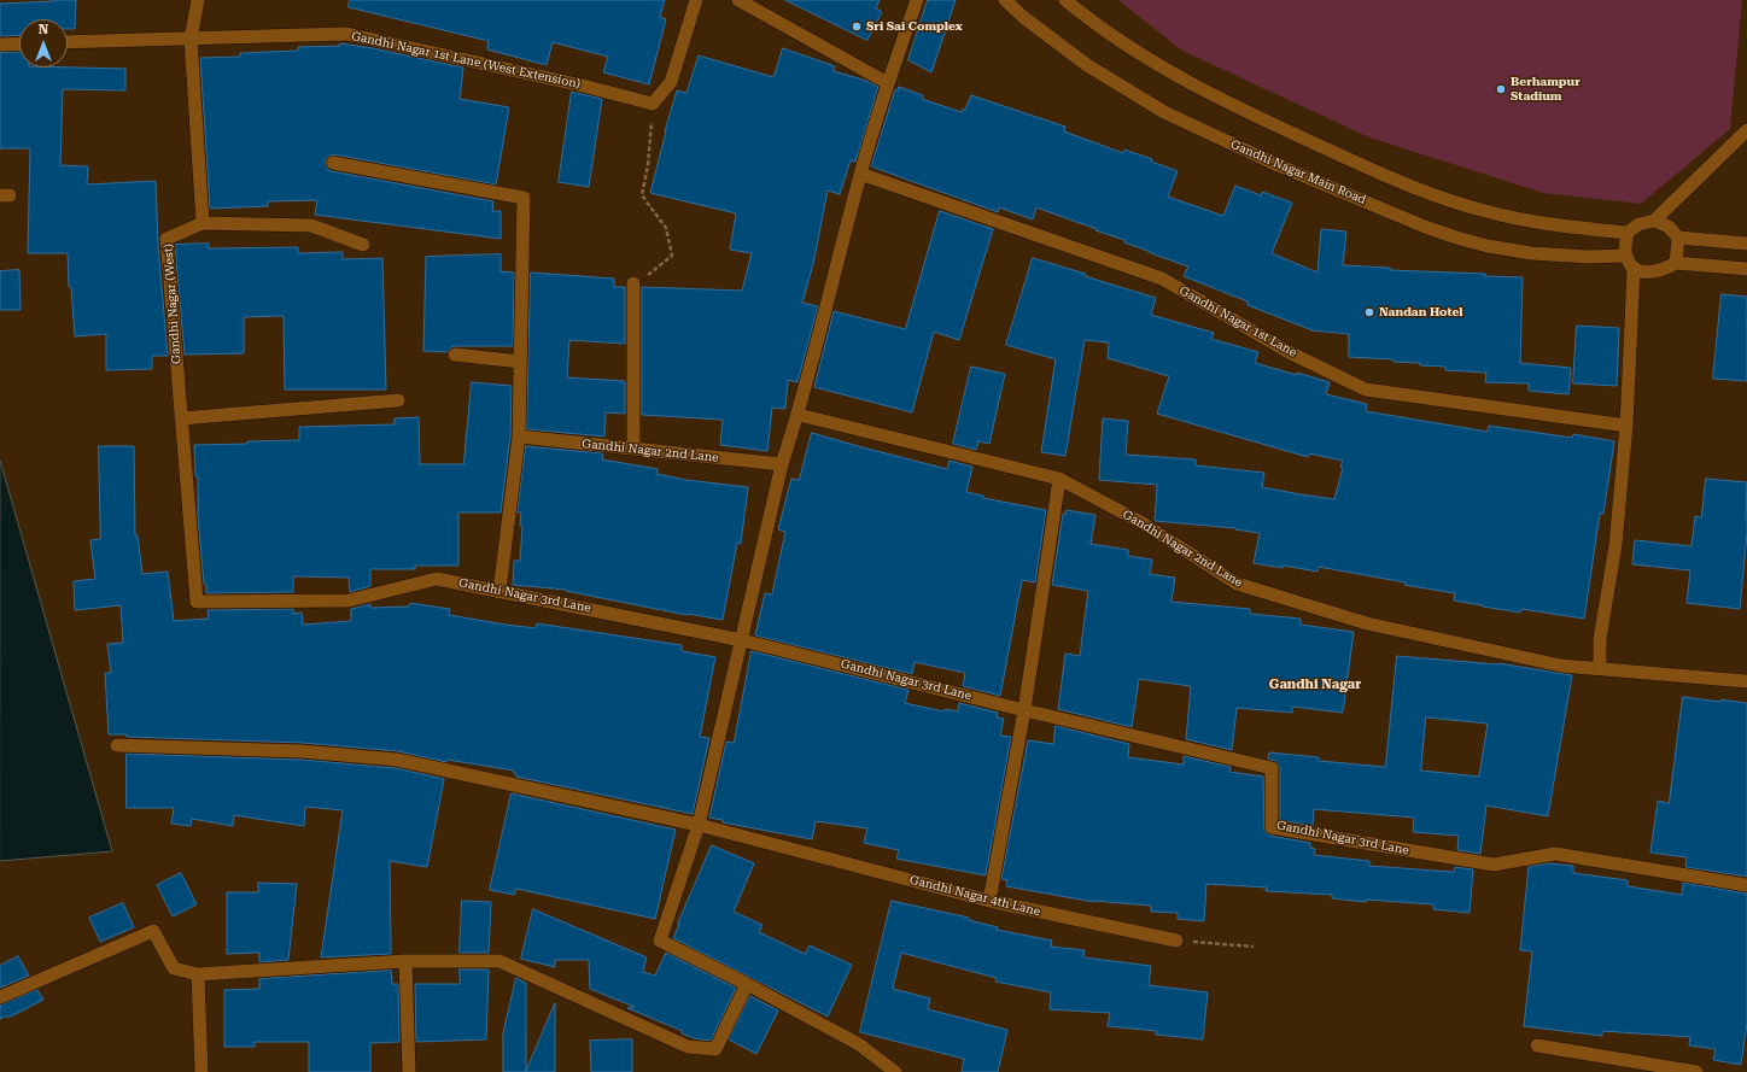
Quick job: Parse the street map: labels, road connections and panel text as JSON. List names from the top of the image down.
{
  "streets": {
    "street": [
      "Gandhi Nagar 1st Lane (West Extension)",
      "Gandhi Nagar Main Road",
      "Gandhi Nagar (West)",
      "Gandhi Nagar 1st Lane",
      "Gandhi Nagar 2nd Lane",
      "Gandhi Nagar 3rd Lane",
      "Gandhi Nagar 4th Lane"
    ]
  },
  "crossings": [
    ["Gandhi Nagar (West)", "Gandhi Nagar 3rd Lane"]
  ],
  "districts": ["Gandhi Nagar"],
  "places": ["Sri Sai Complex", "Berhampur Stadium", "Nandan Hotel"],
  "north": "top"
}
